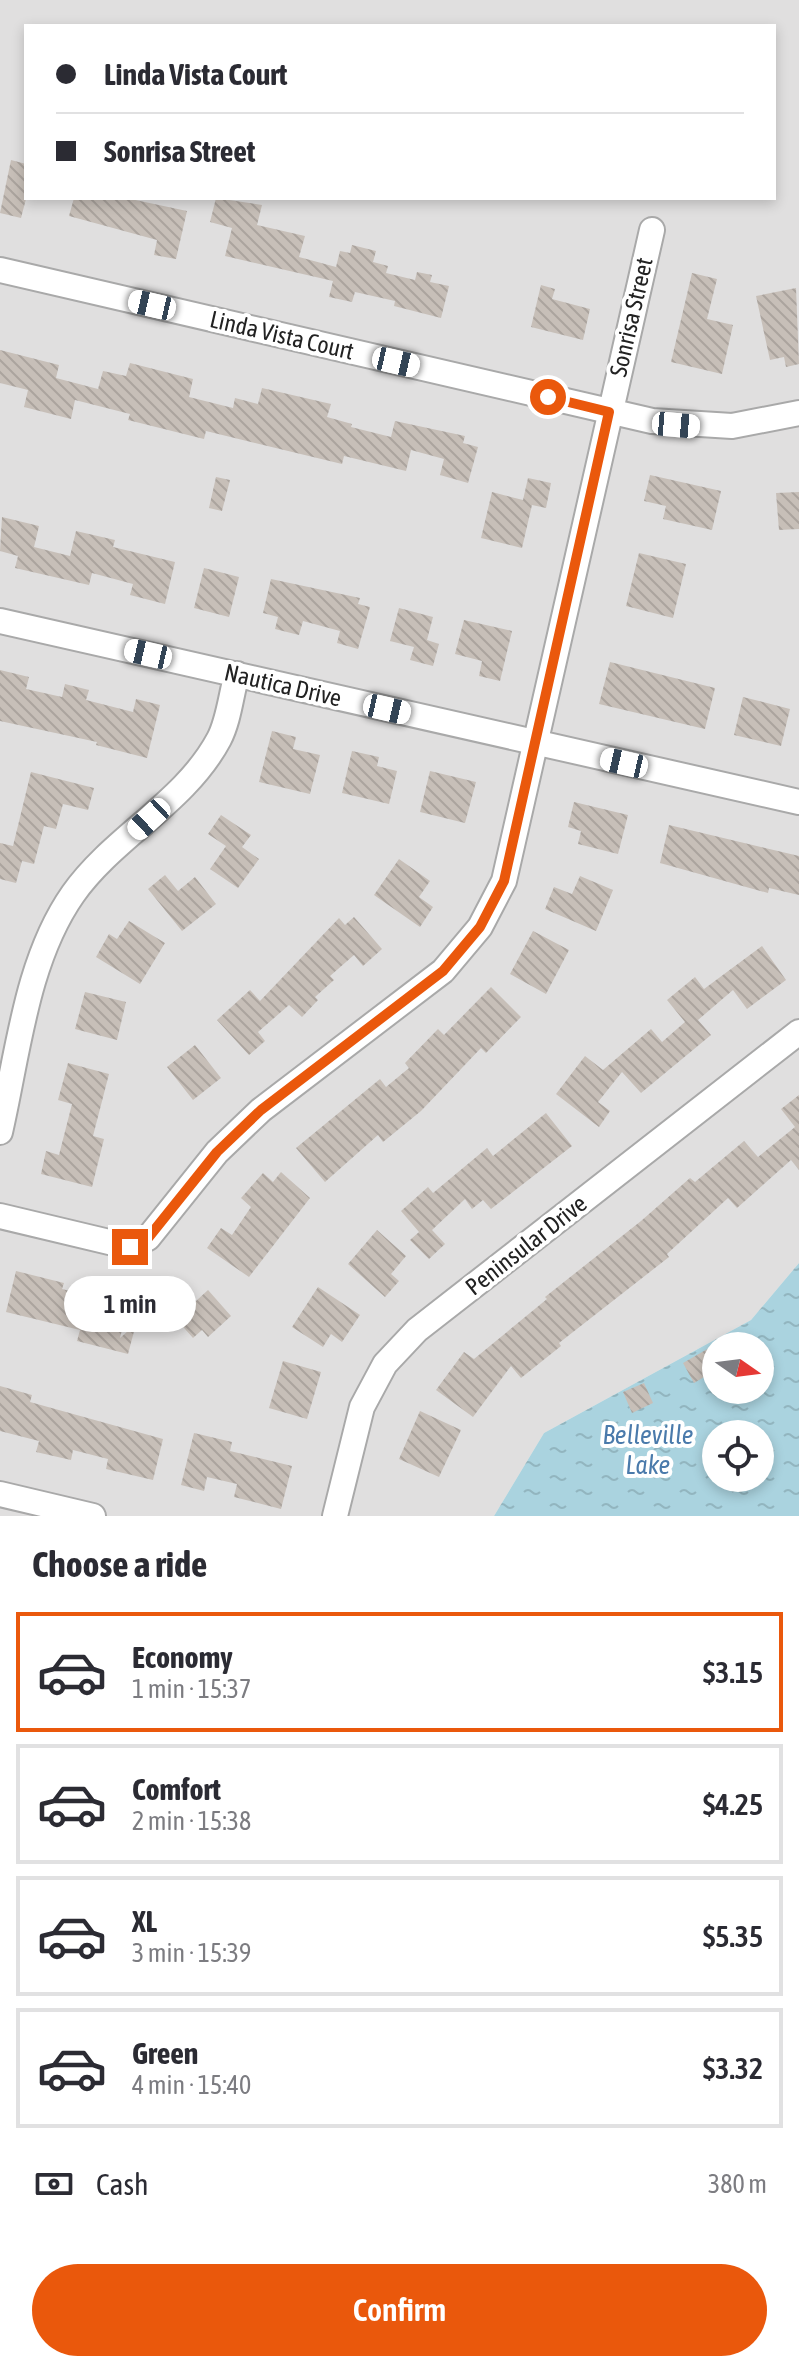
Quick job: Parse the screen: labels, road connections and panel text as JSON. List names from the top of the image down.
{
  "streets": {
    "street": [
      "Sonrisa Street",
      "Linda Vista Court",
      "Nautica Drive",
      "Peninsular Drive"
    ]
  },
  "crossings": [
    ["Sonrisa Street", "Linda Vista Court"],
    ["Sonrisa Street", "Nautica Drive"]
  ],
  "water": ["Belleville Lake"],
  "north": "right",
  "page": {
    "banner": ["Linda Vista Court", "Sonrisa Street"],
    "bubble": "1 min",
    "heading": "Choose a ride",
    "list": [
      {
        "name": "Economy",
        "note": "1 min · 15:37",
        "value": "$3.15"
      },
      {
        "name": "Comfort",
        "note": "2 min · 15:38",
        "value": "$4.25"
      },
      {
        "name": "XL",
        "note": "3 min · 15:39",
        "value": "$5.35"
      },
      {
        "name": "Green",
        "note": "4 min · 15:40",
        "value": "$3.32"
      }
    ],
    "pay": ["Cash", "380 m"],
    "buttons": "Confirm"
  }
}
